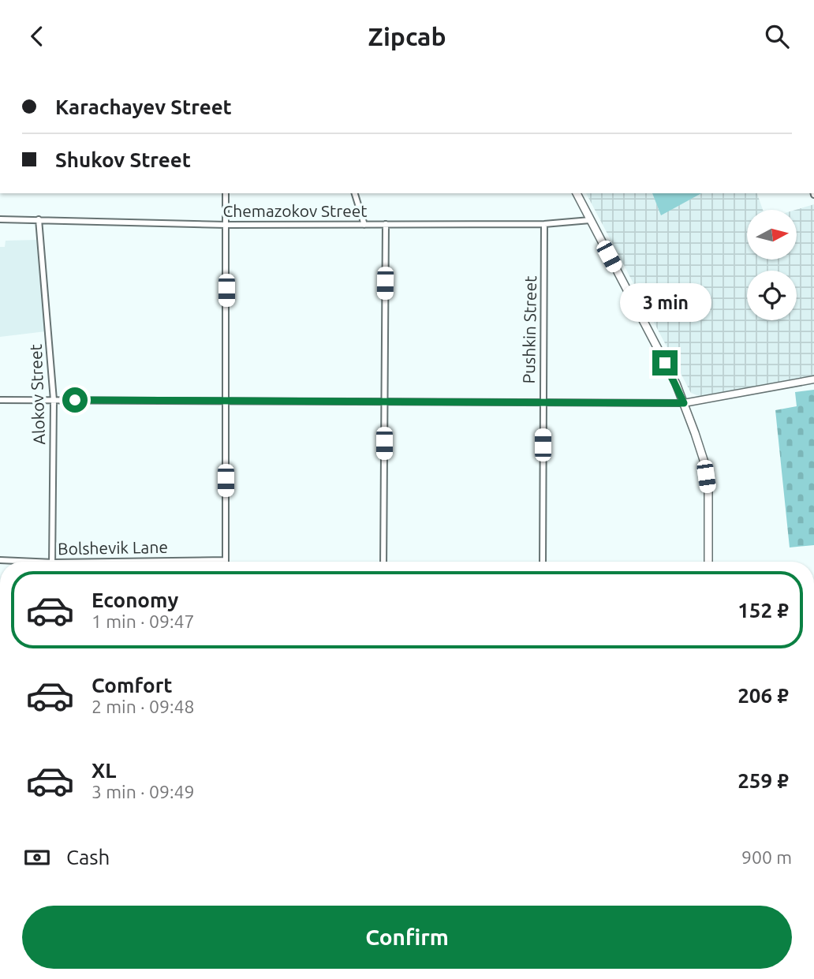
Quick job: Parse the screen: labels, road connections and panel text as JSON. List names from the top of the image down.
{
  "streets": {
    "street": [
      "Chemazokov Street",
      "Pushkin Street",
      "Alokov Street",
      "Bolshevik Lane"
    ]
  },
  "crossings": [
    ["Chemazokov Street", "Pushkin Street"],
    ["Chemazokov Street", "Alokov Street"]
  ],
  "north": "right",
  "page": {
    "header": "Zipcab",
    "banner": ["Karachayev Street", "Shukov Street"],
    "bubble": "3 min",
    "list": [
      {
        "name": "Economy",
        "note": "1 min · 09:47",
        "value": "152 ₽"
      },
      {
        "name": "Comfort",
        "note": "2 min · 09:48",
        "value": "206 ₽"
      },
      {
        "name": "XL",
        "note": "3 min · 09:49",
        "value": "259 ₽"
      }
    ],
    "pay": ["Cash", "900 m"],
    "buttons": "Confirm"
  }
}
